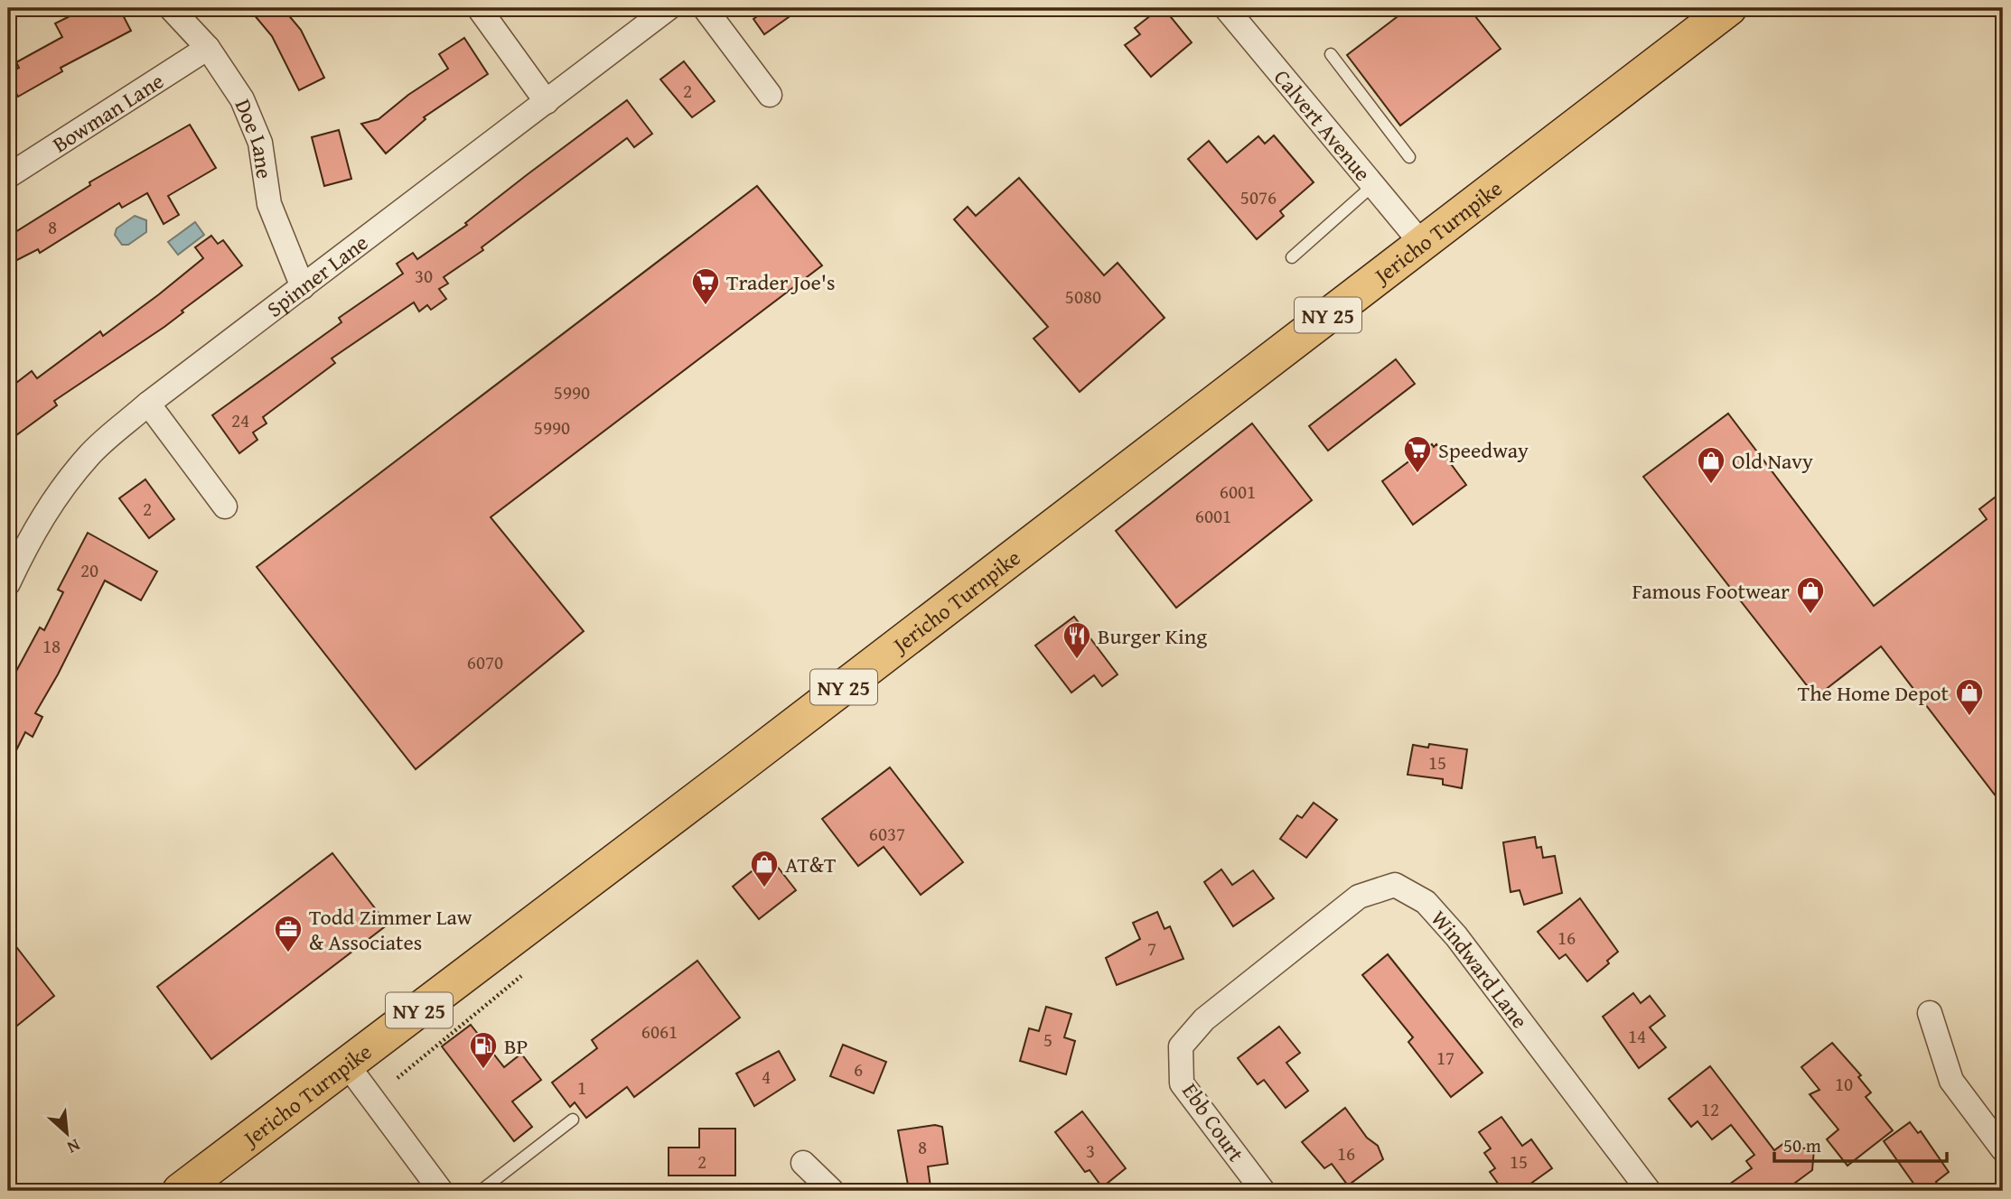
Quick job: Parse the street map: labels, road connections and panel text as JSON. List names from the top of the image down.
{
  "streets": {
    "main road": ["Jericho Turnpike", "NY 25"],
    "street": [
      "Bowman Lane",
      "Calvert Avenue",
      "Doe Lane",
      "Spinner Lane",
      "Windward Lane",
      "Ebb Court"
    ]
  },
  "crossings": [
    ["Bowman Lane", "Doe Lane"],
    ["Calvert Avenue", "Jericho Turnpike"],
    ["Doe Lane", "Spinner Lane"],
    ["Windward Lane", "Ebb Court"]
  ],
  "places": {
    "supermarket": ["Trader Joe's", "Speedway"],
    "shop": [
      "Old Navy",
      "Famous Footwear",
      "The Home Depot",
      "AT&T"
    ],
    "restaurant": ["Burger King"],
    "office": ["Todd Zimmer Law & Associates"],
    "fuel station": ["BP"]
  },
  "house_numbers": [
    "2",
    "5076",
    "8",
    "30",
    "5080",
    "5990",
    "24",
    "5990",
    "6001",
    "2",
    "6001",
    "20",
    "18",
    "6070",
    "15",
    "6037",
    "16",
    "7",
    "6061",
    "14",
    "5",
    "17",
    "6",
    "4",
    "10",
    "1",
    "12",
    "8",
    "3",
    "16",
    "2",
    "15"
  ],
  "scale_bar": "50 m",
  "north": "bottom right"
}
